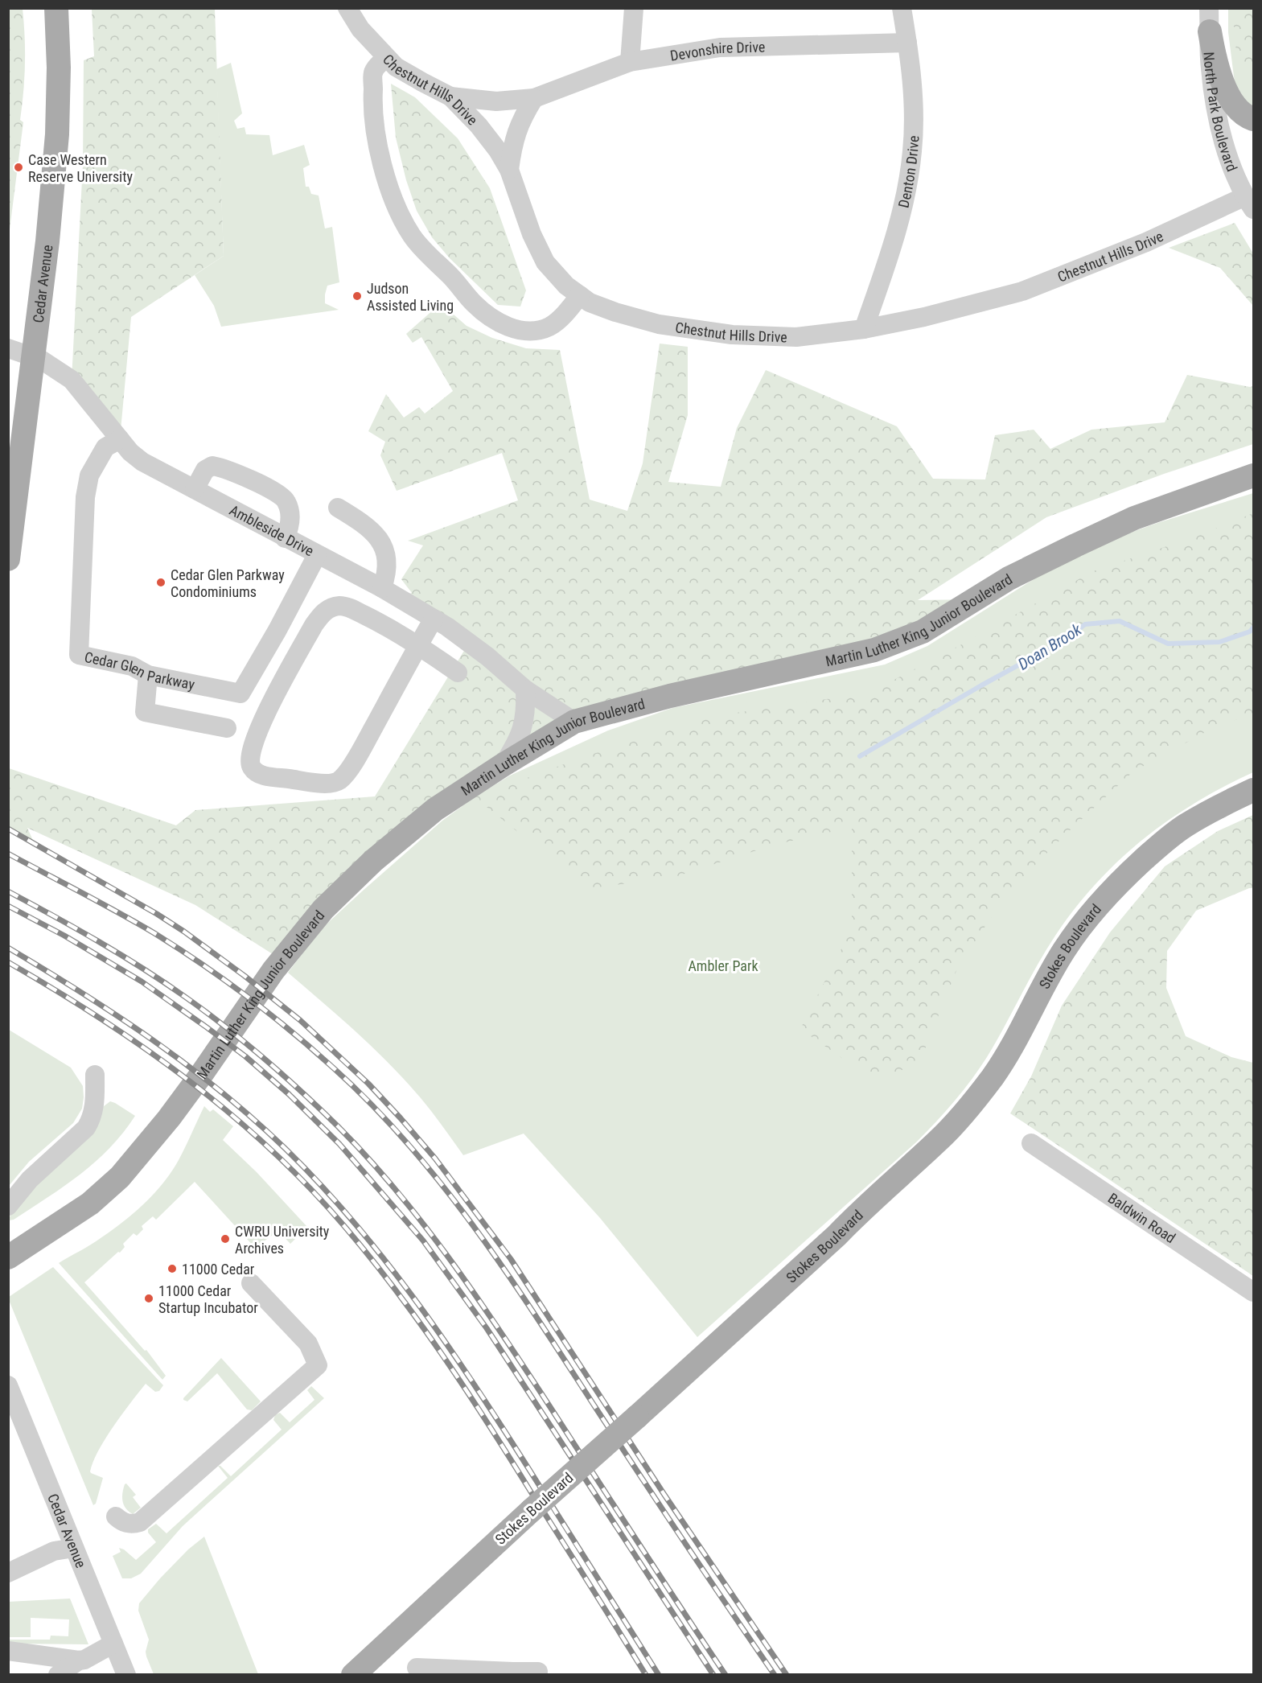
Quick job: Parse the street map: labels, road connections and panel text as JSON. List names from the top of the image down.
{
  "streets": {
    "main road": ["Cedar Avenue", "Martin Luther King Junior Boulevard", "Stokes Boulevard"],
    "street": [
      "Devonshire Drive",
      "Chestnut Hills Drive",
      "North Park Boulevard",
      "Denton Drive",
      "Ambleside Drive",
      "Cedar Glen Parkway",
      "Baldwin Road"
    ]
  },
  "crossings": [
    ["Devonshire Drive", "Chestnut Hills Drive"],
    ["Devonshire Drive", "Denton Drive"],
    ["Chestnut Hills Drive", "North Park Boulevard"],
    ["Chestnut Hills Drive", "Denton Drive"],
    ["Cedar Avenue", "Ambleside Drive"],
    ["Ambleside Drive", "Martin Luther King Junior Boulevard"],
    ["Ambleside Drive", "Cedar Glen Parkway"]
  ],
  "water": ["Doan Brook"],
  "parks": ["Ambler Park"],
  "places": [
    "Case Western Reserve University",
    "Judson Assisted Living",
    "Cedar Glen Parkway Condominiums",
    "CWRU University Archives",
    "11000 Cedar",
    "11000 Cedar Startup Incubator"
  ]
}
